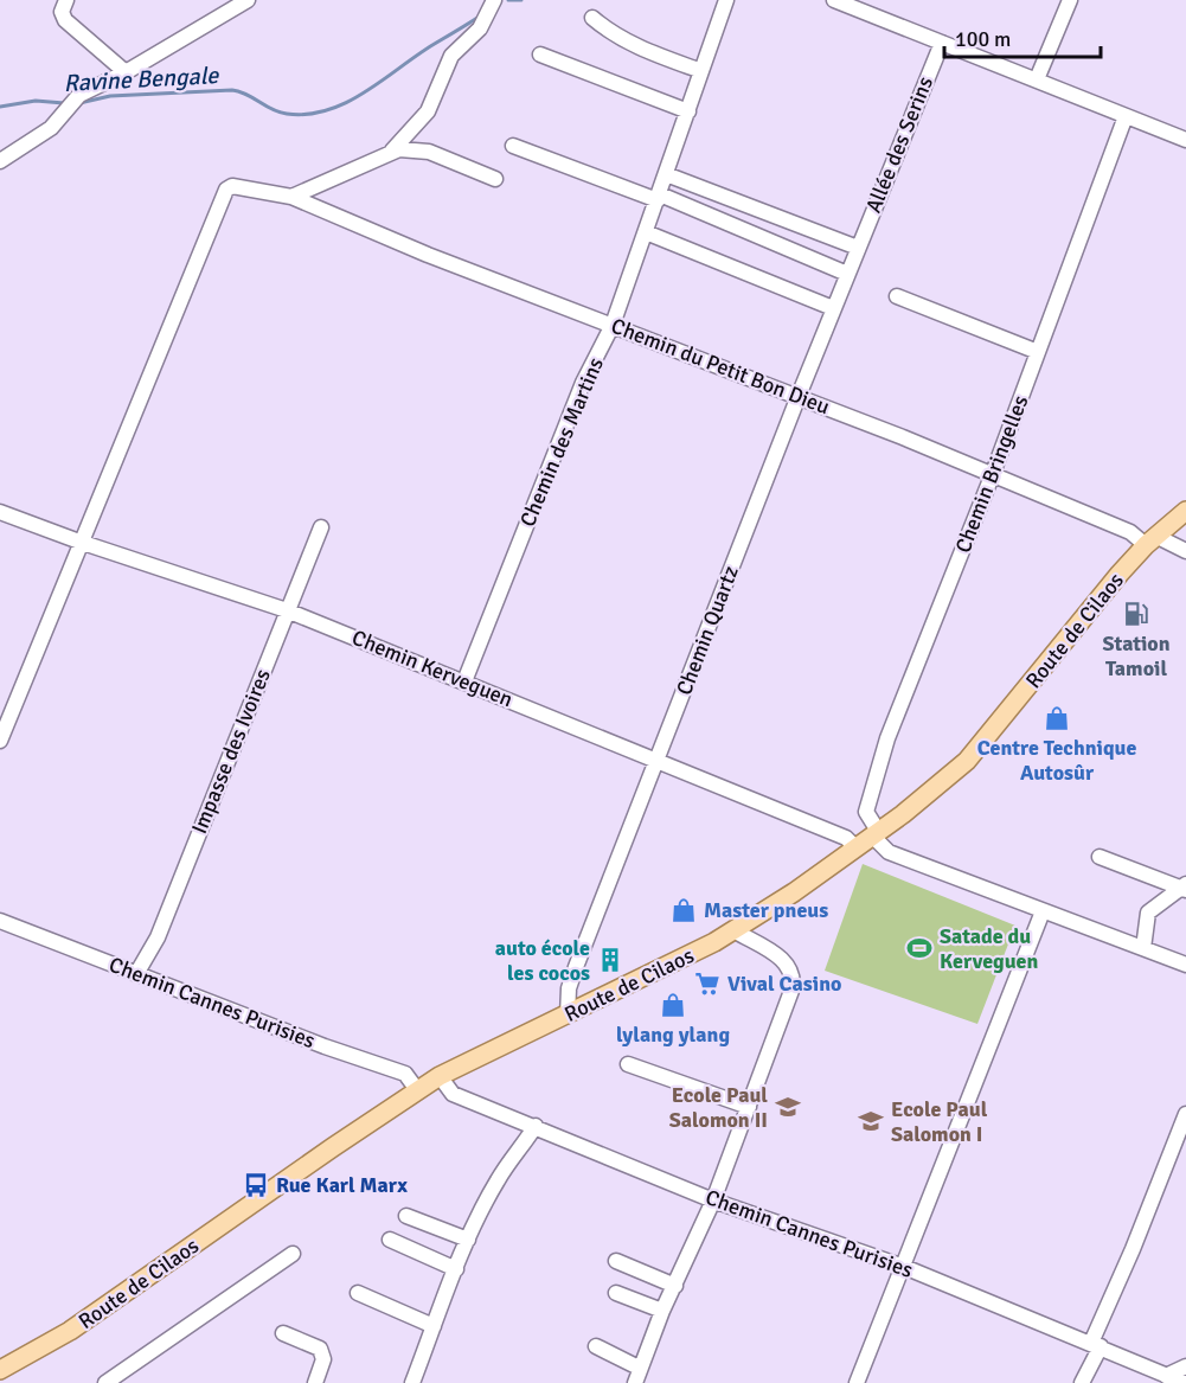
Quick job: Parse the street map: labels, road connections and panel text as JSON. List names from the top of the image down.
{
  "streets": {
    "main road": ["Route de Cilaos"],
    "street": [
      "Allée des Serins",
      "Chemin du Petit Bon Dieu",
      "Chemin des Martins",
      "Chemin Bringelles",
      "Chemin Quartz",
      "Chemin Kerveguen",
      "Impasse des Ivoires",
      "Chemin Cannes Purisies"
    ]
  },
  "crossings": [
    ["Allée des Serins", "Chemin Quartz"],
    ["Chemin du Petit Bon Dieu", "Chemin des Martins"],
    ["Chemin du Petit Bon Dieu", "Chemin Bringelles"],
    ["Chemin du Petit Bon Dieu", "Chemin Quartz"],
    ["Chemin du Petit Bon Dieu", "Route de Cilaos"],
    ["Chemin du Petit Bon Dieu", "Chemin Kerveguen"],
    ["Chemin des Martins", "Chemin Kerveguen"],
    ["Chemin Bringelles", "Route de Cilaos"],
    ["Chemin Quartz", "Route de Cilaos"],
    ["Chemin Quartz", "Chemin Kerveguen"],
    ["Route de Cilaos", "Chemin Kerveguen"],
    ["Route de Cilaos", "Chemin Cannes Purisies"],
    ["Chemin Kerveguen", "Impasse des Ivoires"],
    ["Impasse des Ivoires", "Chemin Cannes Purisies"]
  ],
  "water": ["Ravine Bengale"],
  "places": {
    "fuel station": ["Station Tamoil"],
    "shop": ["Centre Technique Autosûr", "Master pneus", "lylang ylang"],
    "sports": ["Satade du Kerveguen"],
    "building": ["auto école les cocos"],
    "supermarket": ["Vival Casino"],
    "school or university": ["Ecole Paul Salomon II", "Ecole Paul Salomon I"],
    "bus stop": ["Rue Karl Marx"]
  },
  "scale_bar": "100 m"
}
